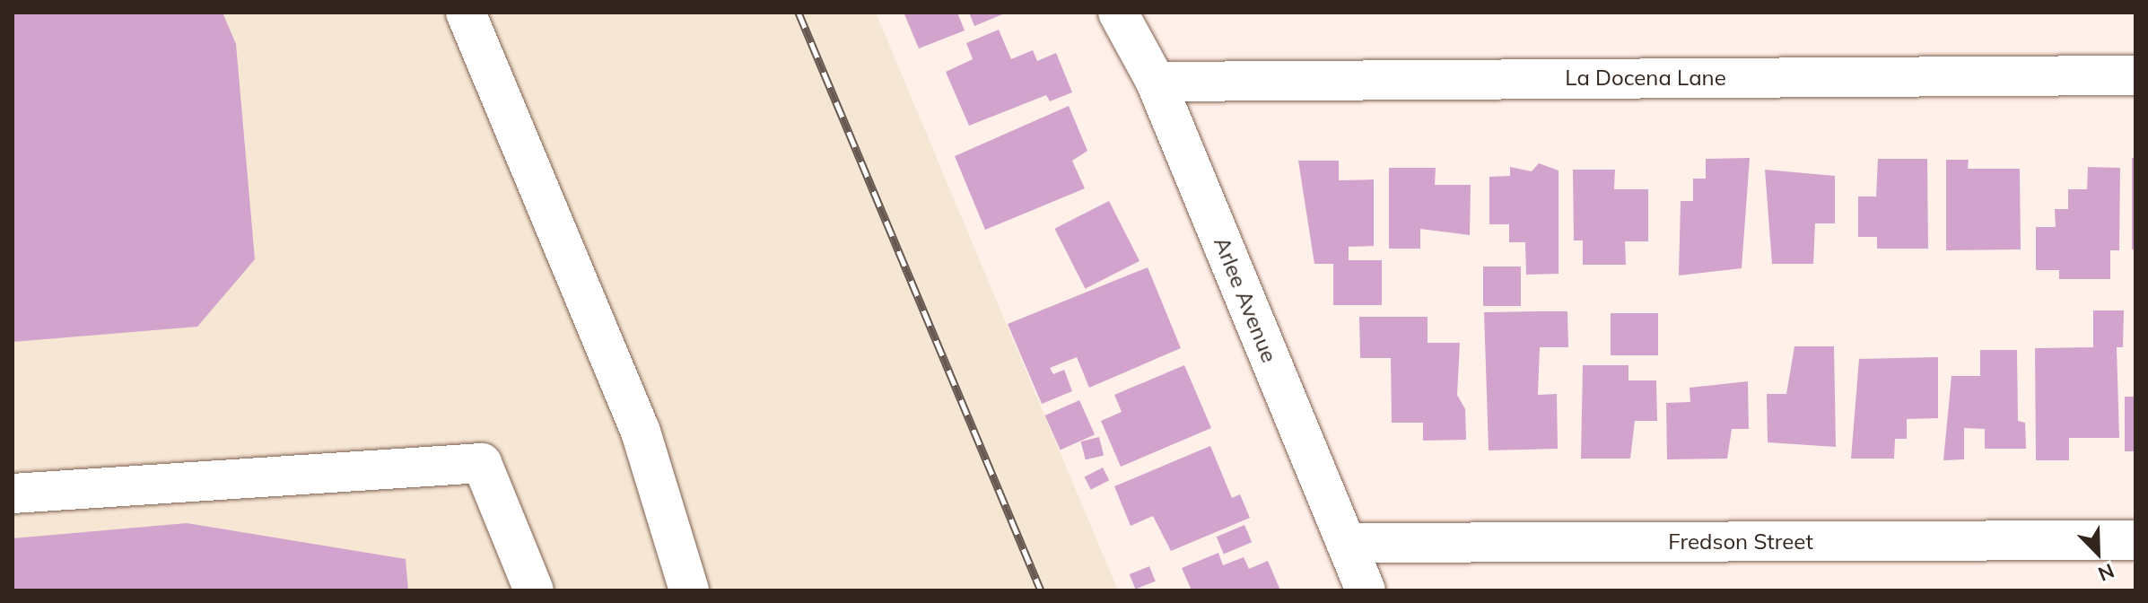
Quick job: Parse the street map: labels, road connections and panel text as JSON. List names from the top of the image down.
{
  "streets": {
    "street": ["La Docena Lane", "Arlee Avenue", "Fredson Street"]
  },
  "crossings": [
    ["La Docena Lane", "Arlee Avenue"],
    ["Arlee Avenue", "Fredson Street"]
  ],
  "north": "bottom right"
}
